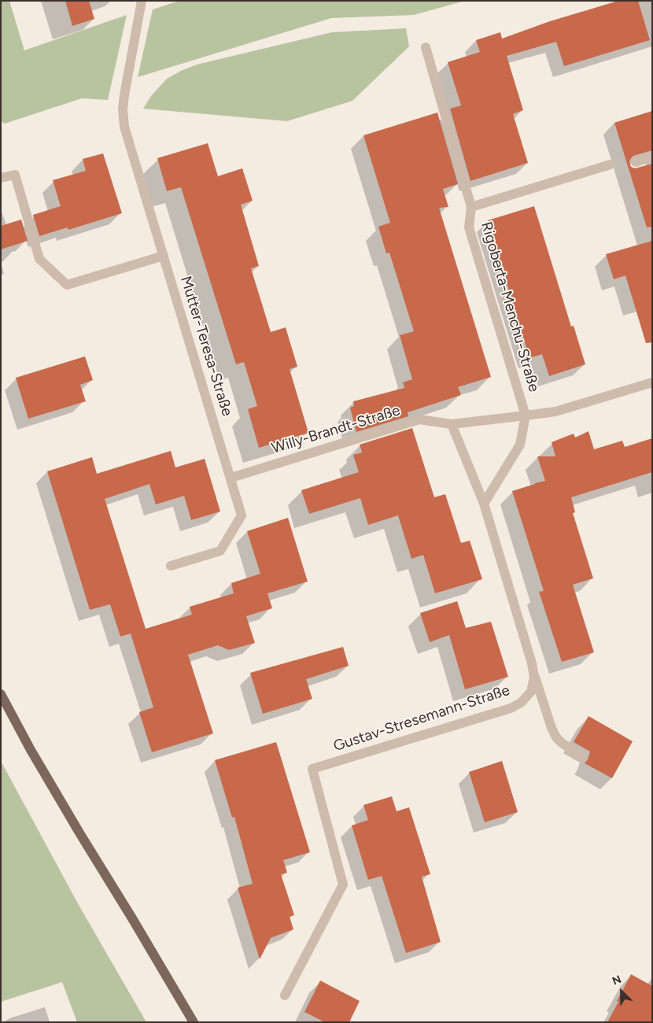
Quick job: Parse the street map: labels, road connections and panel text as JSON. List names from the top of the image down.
{
  "streets": {
    "street": [
      "Rigoberta-Menchu-Straße",
      "Mutter-Teresa-Straße",
      "Willy-Brandt-Straße",
      "Gustav-Stresemann-Straße"
    ]
  },
  "crossings": [
    ["Rigoberta-Menchu-Straße", "Willy-Brandt-Straße"],
    ["Mutter-Teresa-Straße", "Willy-Brandt-Straße"]
  ],
  "north": "top left"
}
